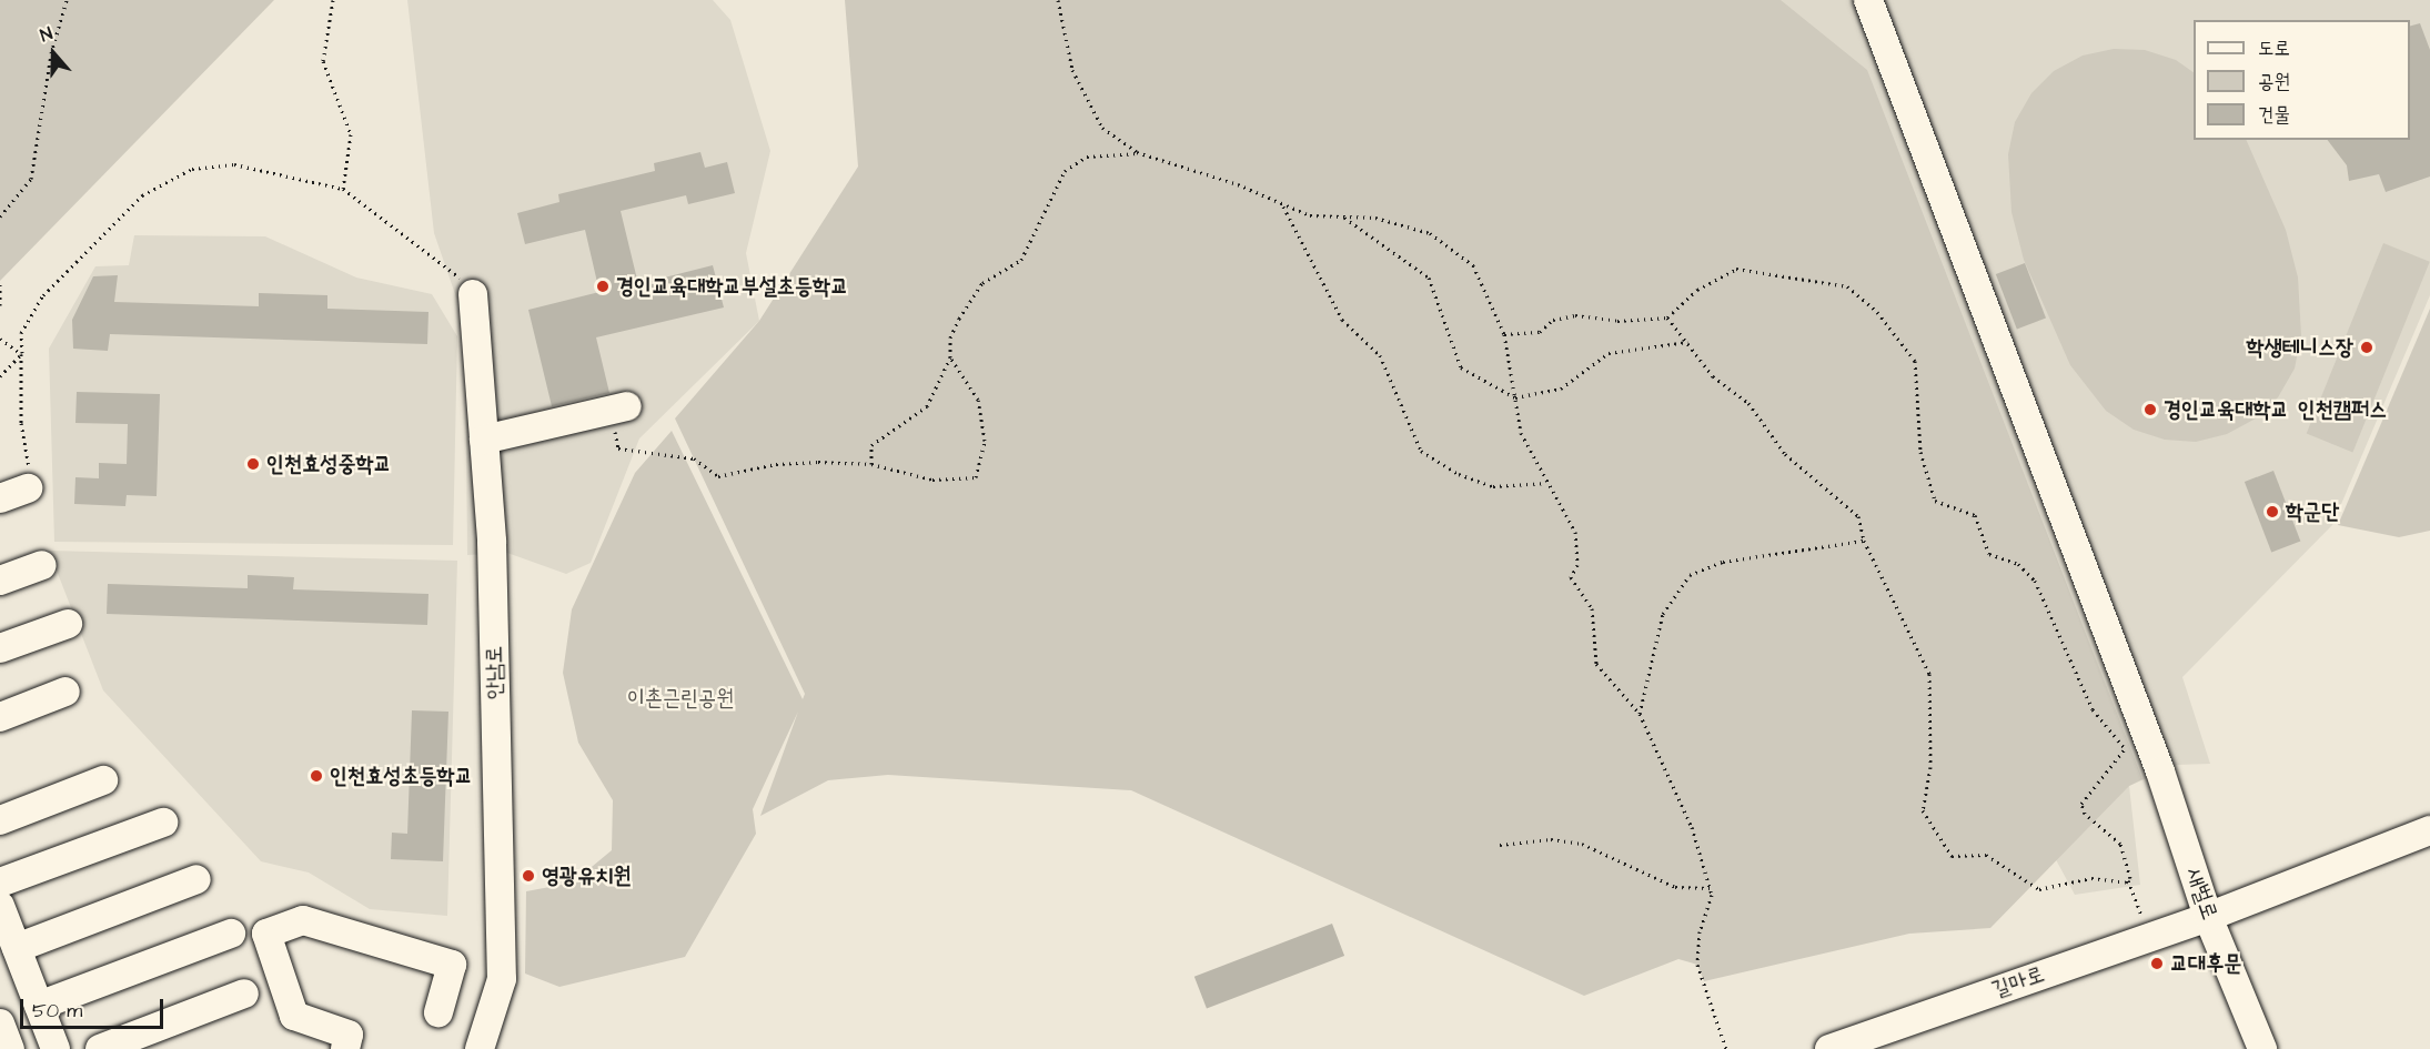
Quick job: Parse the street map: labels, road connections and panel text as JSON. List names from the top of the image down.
{
  "streets": {
    "street": ["안남로", "새벌로", "길마로"]
  },
  "crossings": [
    ["새벌로", "길마로"]
  ],
  "parks": ["이촌근린공원"],
  "places": [
    "경인교육대학교부설초등학교",
    "학생테니스장",
    "경인교육대학교 인천캠퍼스",
    "인천효성중학교",
    "학군단",
    "인천효성초등학교",
    "영광유치원",
    "교대후문"
  ],
  "legend": ["도로", "공원", "건물"],
  "scale_bar": "50 m",
  "north": "top"
}
